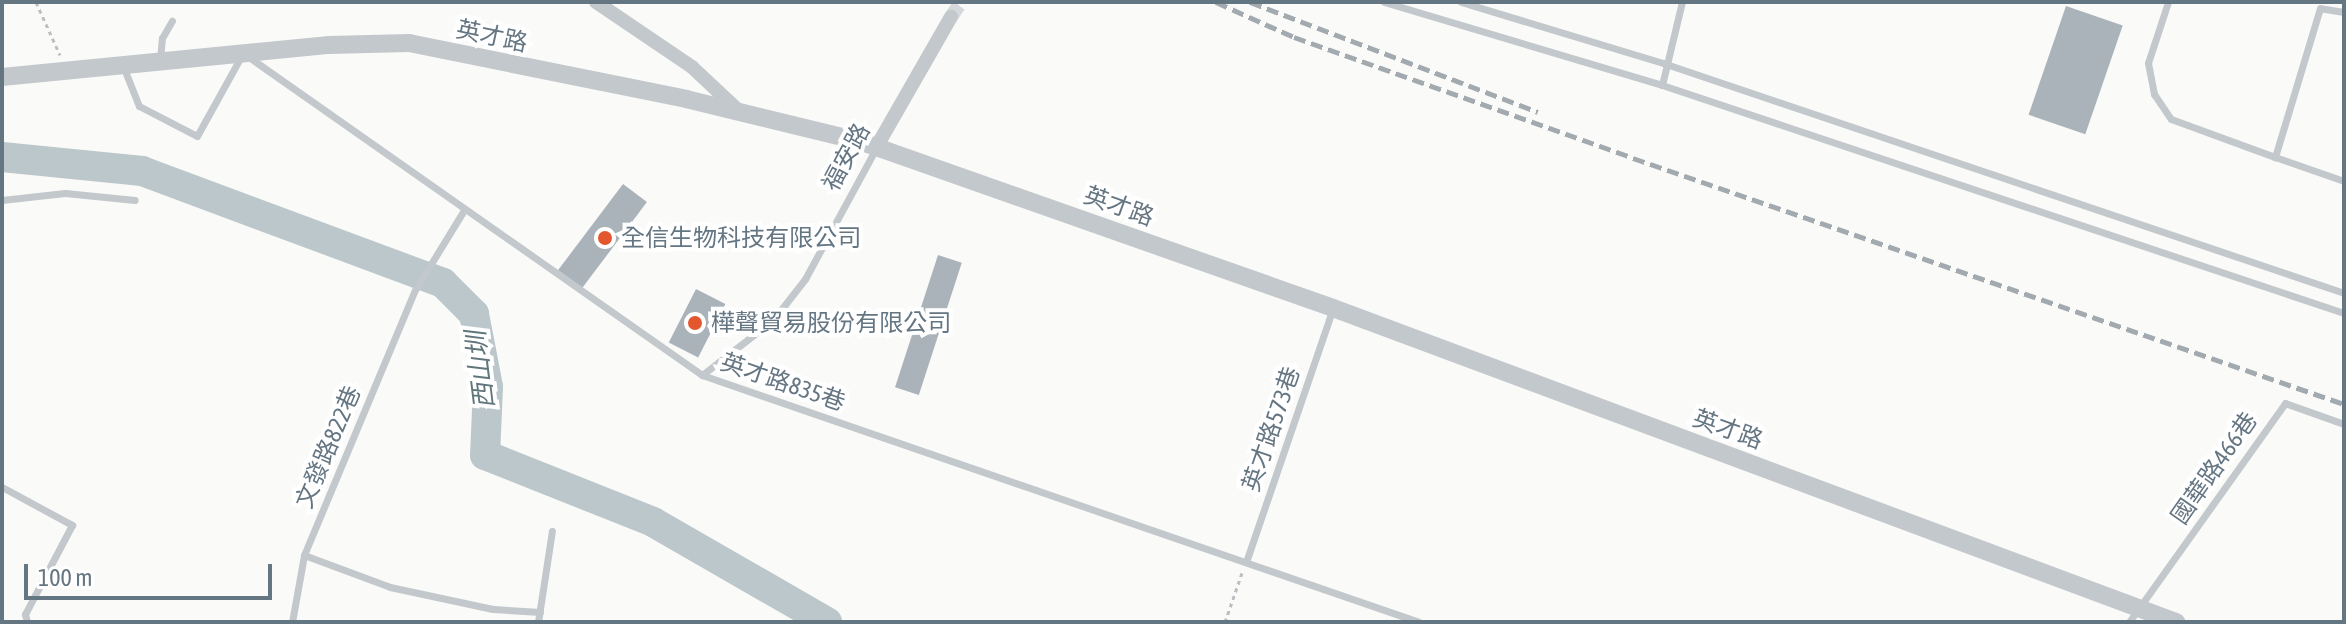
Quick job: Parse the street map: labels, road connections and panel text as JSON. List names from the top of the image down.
{
  "streets": {
    "street": ["英才路", "福安路"],
    "lane": [
      "英才路835巷",
      "英才路573巷",
      "文發路822巷",
      "國華路466巷"
    ]
  },
  "crossings": [
    ["英才路", "福安路"],
    ["英才路", "英才路835巷"],
    ["英才路", "英才路573巷"],
    ["英才路", "國華路466巷"],
    ["福安路", "英才路835巷"],
    ["英才路835巷", "英才路573巷"],
    ["英才路835巷", "文發路822巷"]
  ],
  "water": ["西山圳"],
  "places": ["全信生物科技有限公司", "樺聲貿易股份有限公司"],
  "scale_bar": "100 m"
}
